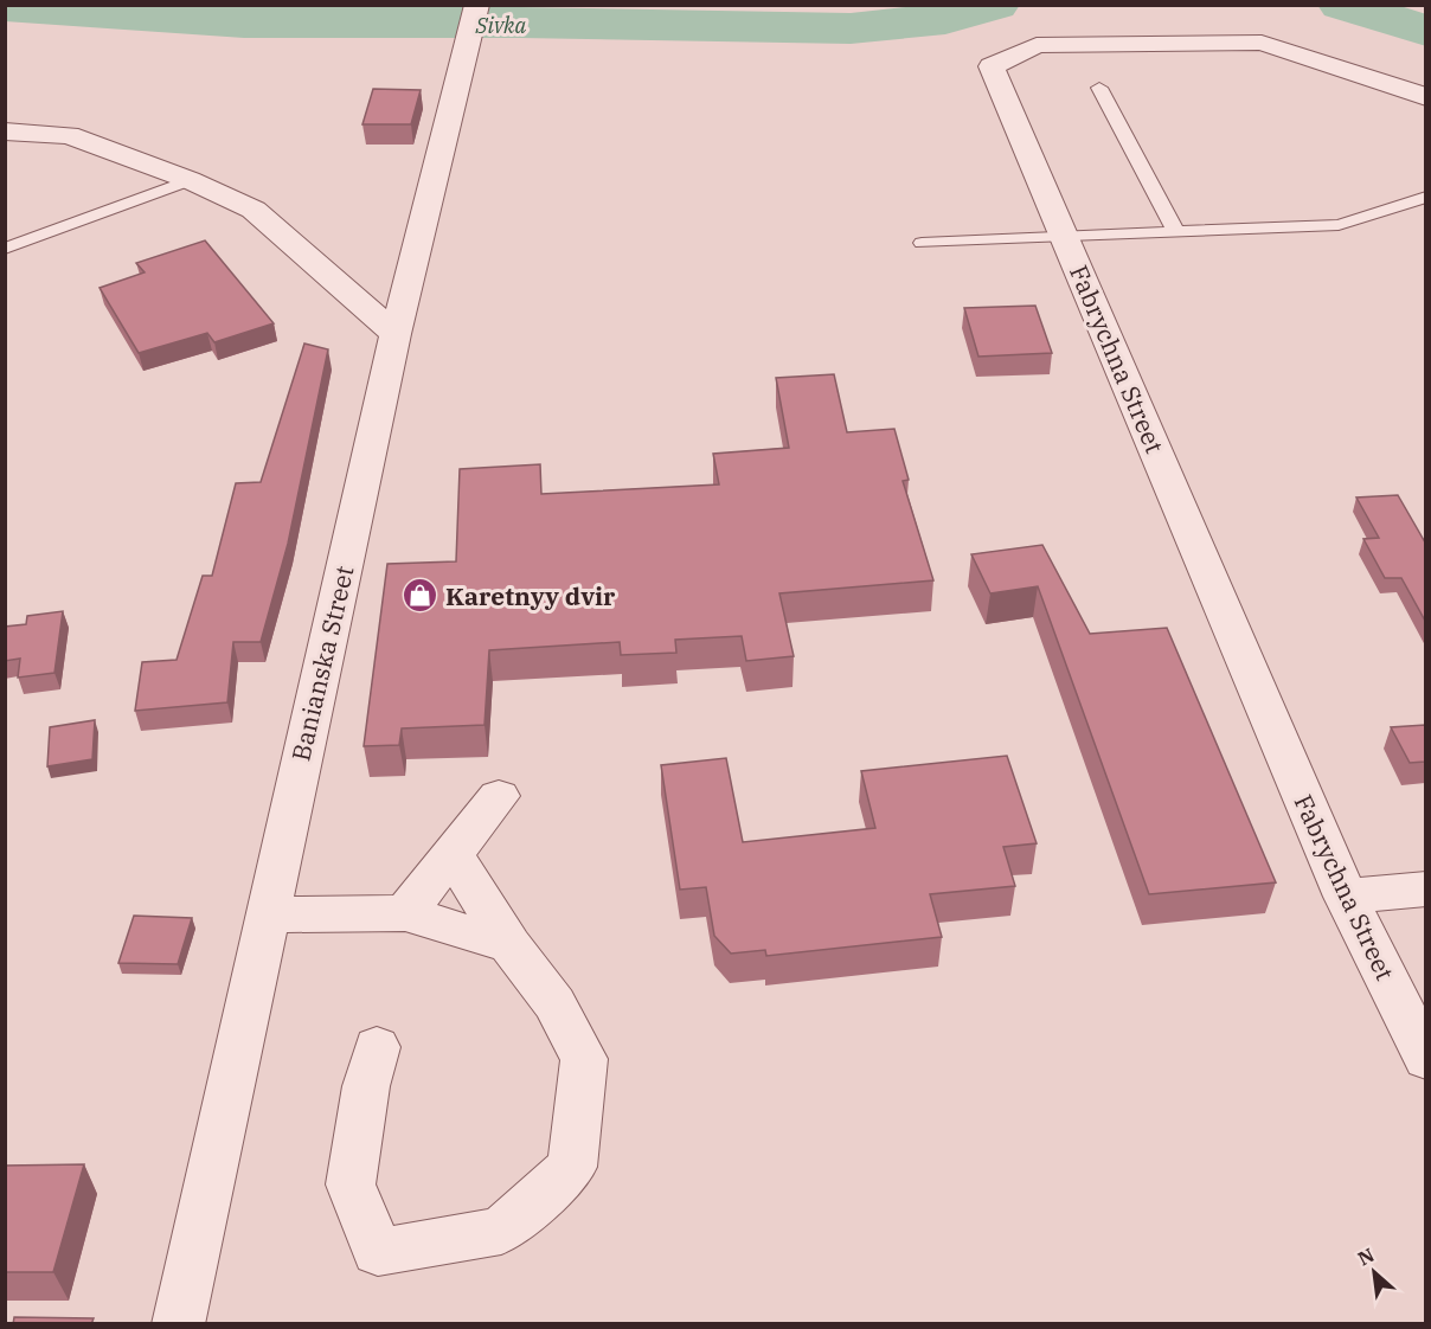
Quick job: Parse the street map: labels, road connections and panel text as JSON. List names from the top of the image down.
{
  "streets": {
    "street": ["Fabrychna Street", "Banianska Street"]
  },
  "water": ["Sivka"],
  "places": {
    "shop": ["Karetnyy dvir"]
  },
  "north": "top left"
}
